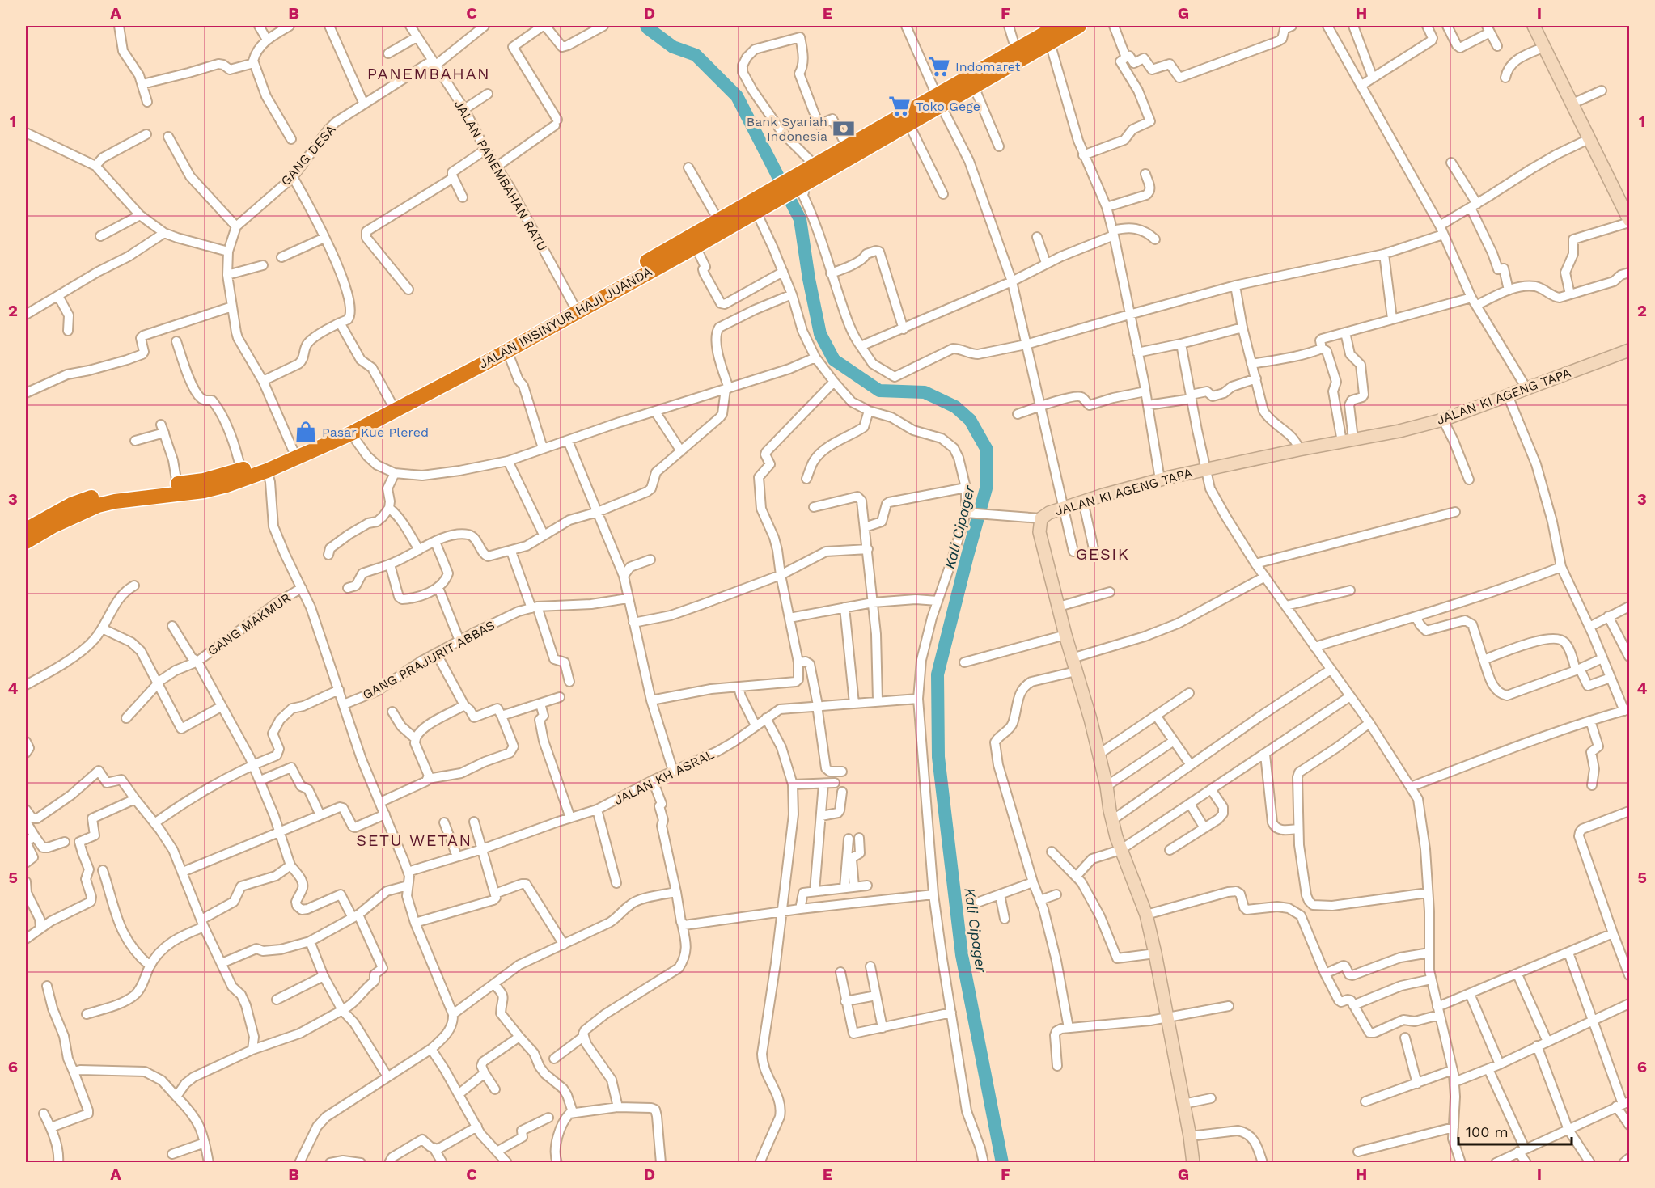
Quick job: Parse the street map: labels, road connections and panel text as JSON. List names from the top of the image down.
{
  "streets": {
    "highway": ["JALAN INSINYUR HAJI JUANDA"],
    "street": [
      "GANG DESA",
      "JALAN PANEMBAHAN RATU",
      "JALAN KI AGENG TAPA",
      "GANG MAKMUR",
      "GANG PRAJURIT ABBAS",
      "JALAN KH ASRAL"
    ]
  },
  "crossings": [
    ["GANG DESA", "JALAN PANEMBAHAN RATU"],
    ["JALAN PANEMBAHAN RATU", "JALAN INSINYUR HAJI JUANDA"]
  ],
  "districts": ["PANEMBAHAN", "GESIK", "SETU WETAN"],
  "water": ["Kali Cipager"],
  "places": {
    "supermarket": ["Indomaret", "Toko Gege"],
    "bank": ["Bank Syariah Indonesia"],
    "shop": ["Pasar Kue Plered"]
  },
  "scale_bar": "100 m",
  "grid": {
    "columns": [
      "A",
      "B",
      "C",
      "D",
      "E",
      "F",
      "G",
      "H",
      "I"
    ],
    "rows": [
      "1",
      "2",
      "3",
      "4",
      "5",
      "6"
    ]
  }
}
